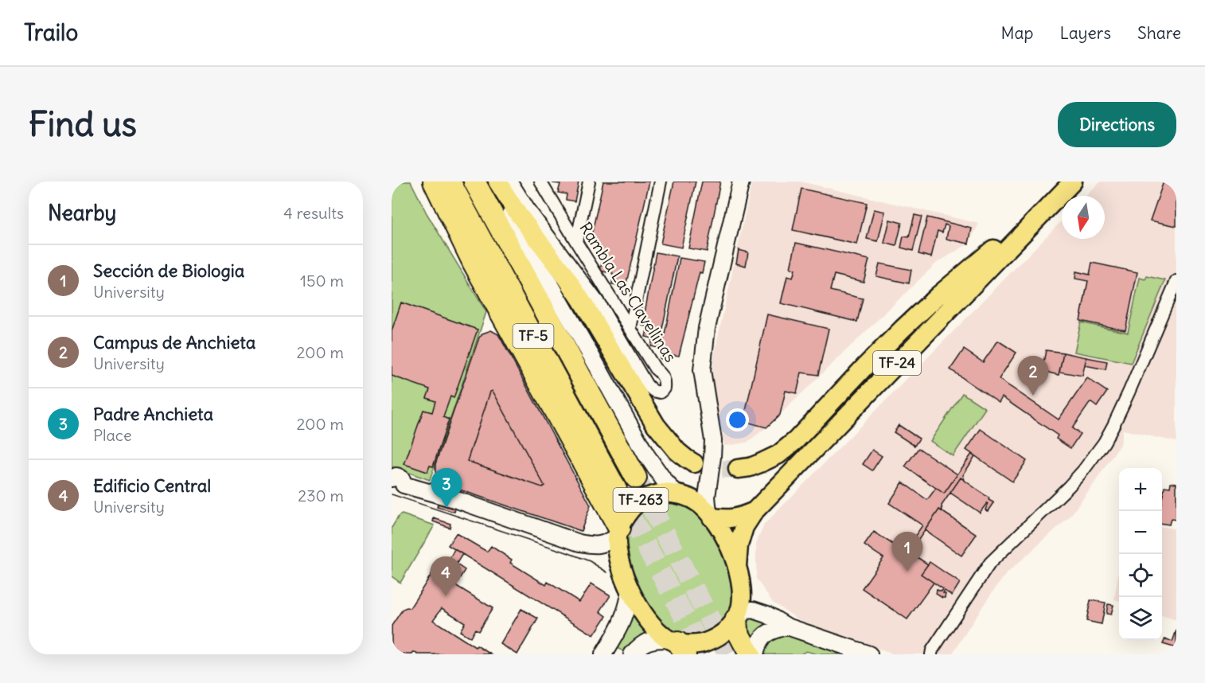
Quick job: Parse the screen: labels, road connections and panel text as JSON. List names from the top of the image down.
{
  "streets": {
    "highway": ["TF-5"],
    "main road": ["TF-24", "TF-263"],
    "street": ["Rambla Las Clavellinas"]
  },
  "crossings": [
    ["TF-24", "TF-263"]
  ],
  "north": "bottom",
  "page": {
    "header": "Trailo",
    "nav": ["Map", "Layers", "Share"],
    "buttons": "Directions",
    "title": "Find us",
    "heading": ["Nearby", "4 results"],
    "list": [
      {
        "mark": "1",
        "name": "Sección de Biologia",
        "note": "University",
        "value": "150 m"
      },
      {
        "mark": "2",
        "name": "Campus de Anchieta",
        "note": "University",
        "value": "200 m"
      },
      {
        "mark": "3",
        "name": "Padre Anchieta",
        "note": "Place",
        "value": "200 m"
      },
      {
        "mark": "4",
        "name": "Edificio Central",
        "note": "University",
        "value": "230 m"
      }
    ],
    "pins": [
      "2",
      "3",
      "1",
      "4"
    ],
    "map_buttons": ["+", "−"]
  }
}
